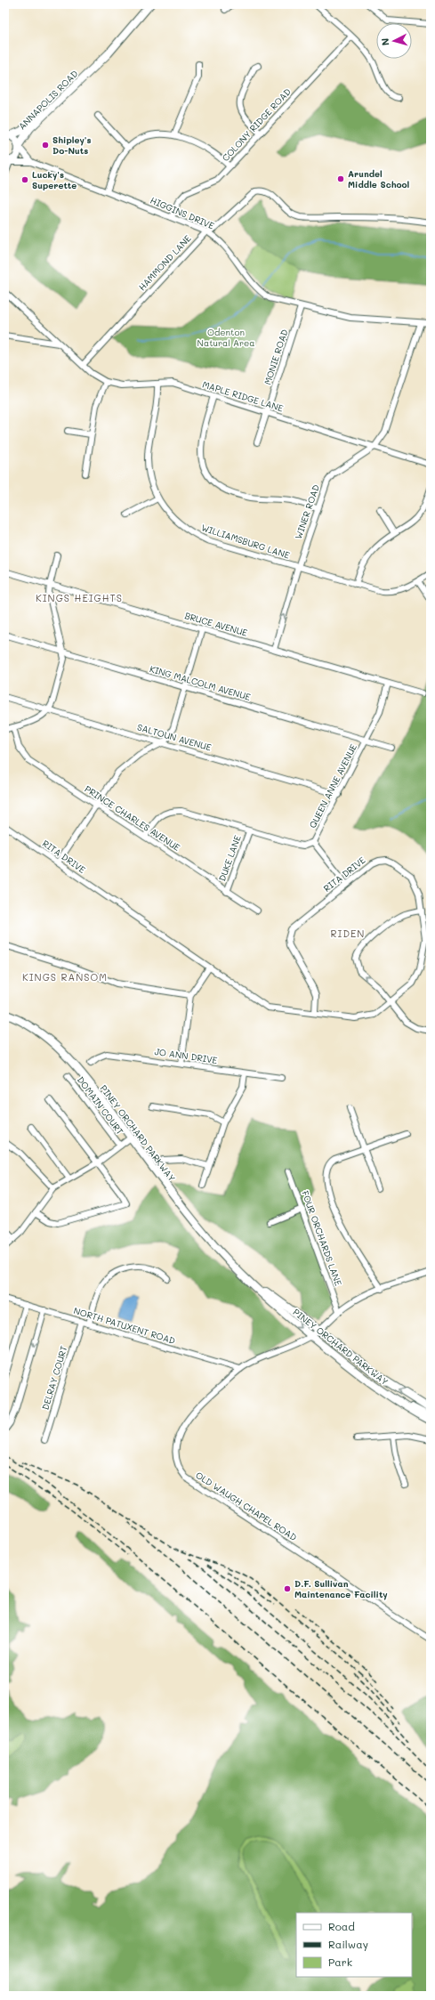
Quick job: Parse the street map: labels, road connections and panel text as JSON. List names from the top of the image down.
{
  "streets": {
    "main road": ["ANNAPOLIS ROAD", "PINEY ORCHARD PARKWAY"],
    "street": [
      "COLONY RIDGE ROAD",
      "HIGGINS DRIVE",
      "HAMMOND LANE",
      "MONIE ROAD",
      "MAPLE RIDGE LANE",
      "WINER ROAD",
      "WILLIAMSBURG LANE",
      "BRUCE AVENUE",
      "KING MALCOLM AVENUE",
      "SALTOUN AVENUE",
      "QUEEN ANNE AVENUE",
      "PRINCE CHARLES AVENUE",
      "RITA DRIVE",
      "DUKE LANE",
      "JO ANN DRIVE",
      "DOMAIN COURT",
      "FOUR ORCHARDS LANE",
      "NORTH PATUXENT ROAD",
      "DELRAY COURT",
      "OLD WAUGH CHAPEL ROAD"
    ]
  },
  "crossings": [
    ["ANNAPOLIS ROAD", "HIGGINS DRIVE"],
    ["COLONY RIDGE ROAD", "HIGGINS DRIVE"],
    ["HIGGINS DRIVE", "HAMMOND LANE"],
    ["HIGGINS DRIVE", "MONIE ROAD"],
    ["HIGGINS DRIVE", "WINER ROAD"],
    ["HAMMOND LANE", "MAPLE RIDGE LANE"],
    ["MONIE ROAD", "MAPLE RIDGE LANE"],
    ["MAPLE RIDGE LANE", "WINER ROAD"],
    ["MAPLE RIDGE LANE", "WILLIAMSBURG LANE"],
    ["WINER ROAD", "WILLIAMSBURG LANE"],
    ["WINER ROAD", "BRUCE AVENUE"],
    ["BRUCE AVENUE", "QUEEN ANNE AVENUE"],
    ["KING MALCOLM AVENUE", "QUEEN ANNE AVENUE"],
    ["SALTOUN AVENUE", "QUEEN ANNE AVENUE"],
    ["QUEEN ANNE AVENUE", "PRINCE CHARLES AVENUE"],
    ["QUEEN ANNE AVENUE", "DUKE LANE"],
    ["PRINCE CHARLES AVENUE", "DUKE LANE"],
    ["PINEY ORCHARD PARKWAY", "OLD WAUGH CHAPEL ROAD"],
    ["FOUR ORCHARDS LANE", "OLD WAUGH CHAPEL ROAD"],
    ["NORTH PATUXENT ROAD", "DELRAY COURT"],
    ["NORTH PATUXENT ROAD", "OLD WAUGH CHAPEL ROAD"]
  ],
  "districts": ["KINGS HEIGHTS", "RIDEN", "KINGS RANSOM"],
  "parks": ["Odenton Natural Area"],
  "places": [
    "Shipley's Do-Nuts",
    "Arundel Middle School",
    "Lucky's Superette",
    "D.F. Sullivan Maintenance Facility"
  ],
  "legend": ["Road", "Railway", "Park"],
  "north": "left"
}
